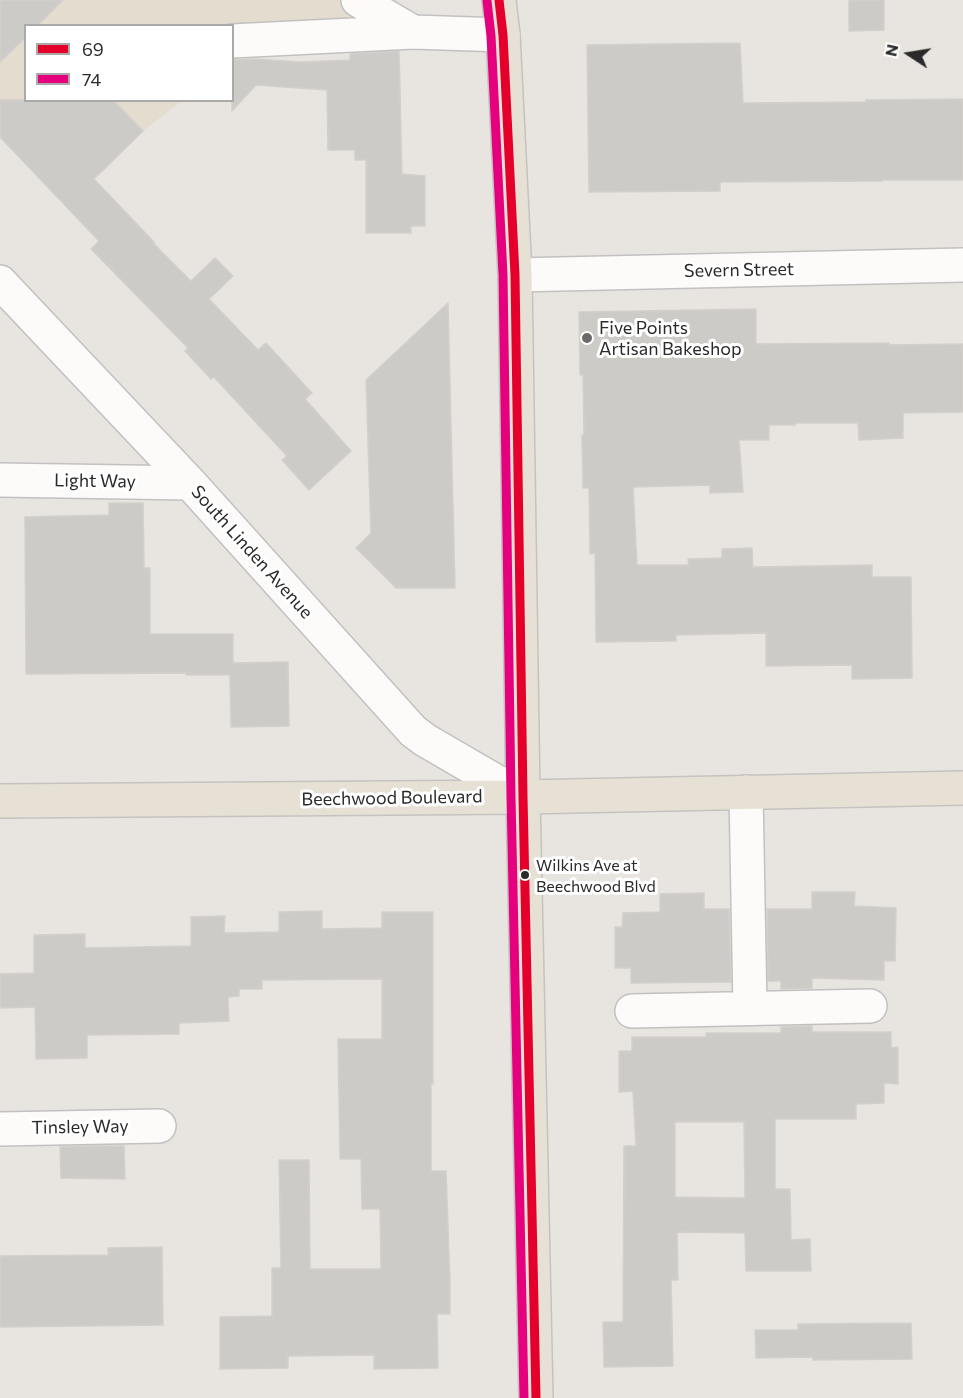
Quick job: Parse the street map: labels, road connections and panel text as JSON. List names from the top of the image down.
{
  "streets": {
    "main road": ["Beechwood Boulevard"],
    "street": [
      "Severn Street",
      "Light Way",
      "South Linden Avenue",
      "Tinsley Way"
    ]
  },
  "crossings": [
    ["Light Way", "South Linden Avenue"],
    ["South Linden Avenue", "Beechwood Boulevard"]
  ],
  "places": ["Five Points Artisan Bakeshop", "Wilkins Ave at Beechwood Blvd"],
  "lines": ["transit line 69", "transit line 74"],
  "legend": ["69", "74"],
  "north": "left"
}
